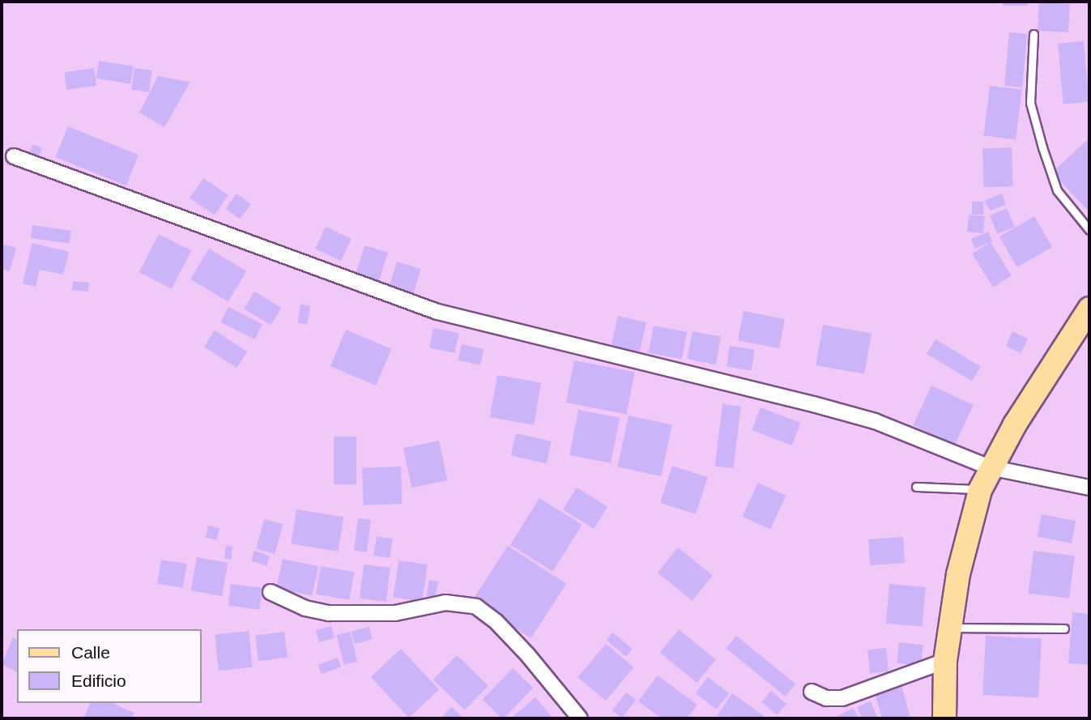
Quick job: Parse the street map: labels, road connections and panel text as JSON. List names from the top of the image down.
{
  "legend": ["Calle", "Edificio"]
}
